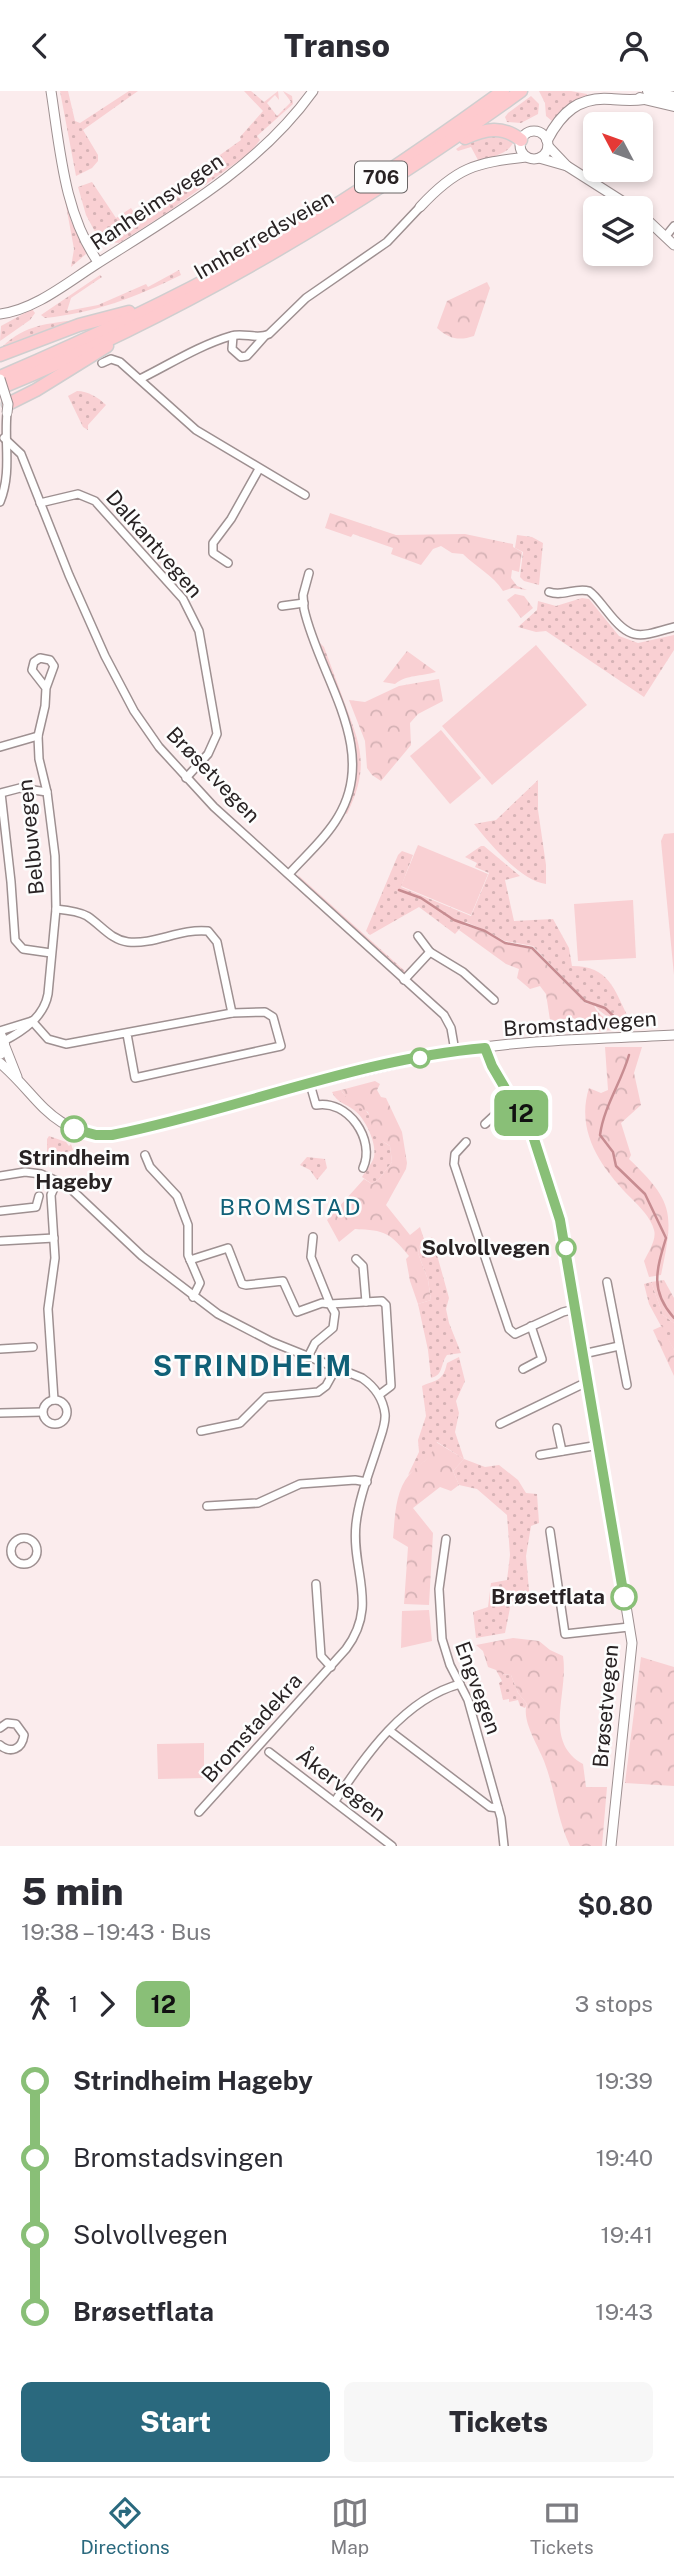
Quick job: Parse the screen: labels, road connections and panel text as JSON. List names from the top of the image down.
{
  "streets": {
    "highway": ["706", "Innherredsveien"],
    "street": [
      "Ranheimsvegen",
      "Dalkantvegen",
      "Brøsetvegen",
      "Belbuvegen",
      "Bromstadvegen",
      "Engvegen",
      "Bromstadekra",
      "Åkervegen"
    ]
  },
  "crossings": [
    ["706", "Innherredsveien"],
    ["Dalkantvegen", "Brøsetvegen"],
    ["Brøsetvegen", "Bromstadvegen"],
    ["Belbuvegen", "Bromstadvegen"]
  ],
  "districts": ["BROMSTAD", "STRINDHEIM"],
  "places": ["Strindheim Hageby", "Solvollvegen", "Brøsetflata"],
  "lines": ["bus line 12"],
  "north": "top left",
  "page": {
    "header": "Transo",
    "on_map": "12",
    "heading": ["5 min", "19:38 – 19:43 · Bus", "$0.80"],
    "legs": ["1", "12", "3 stops"],
    "list": [
      {
        "name": "Strindheim Hageby",
        "value": "19:39"
      },
      {
        "name": "Bromstadsvingen",
        "value": "19:40"
      },
      {
        "name": "Solvollvegen",
        "value": "19:41"
      },
      {
        "name": "Brøsetflata",
        "value": "19:43"
      }
    ],
    "buttons": ["Start", "Tickets"],
    "tabs": ["Directions", "Map", "Tickets"]
  }
}
